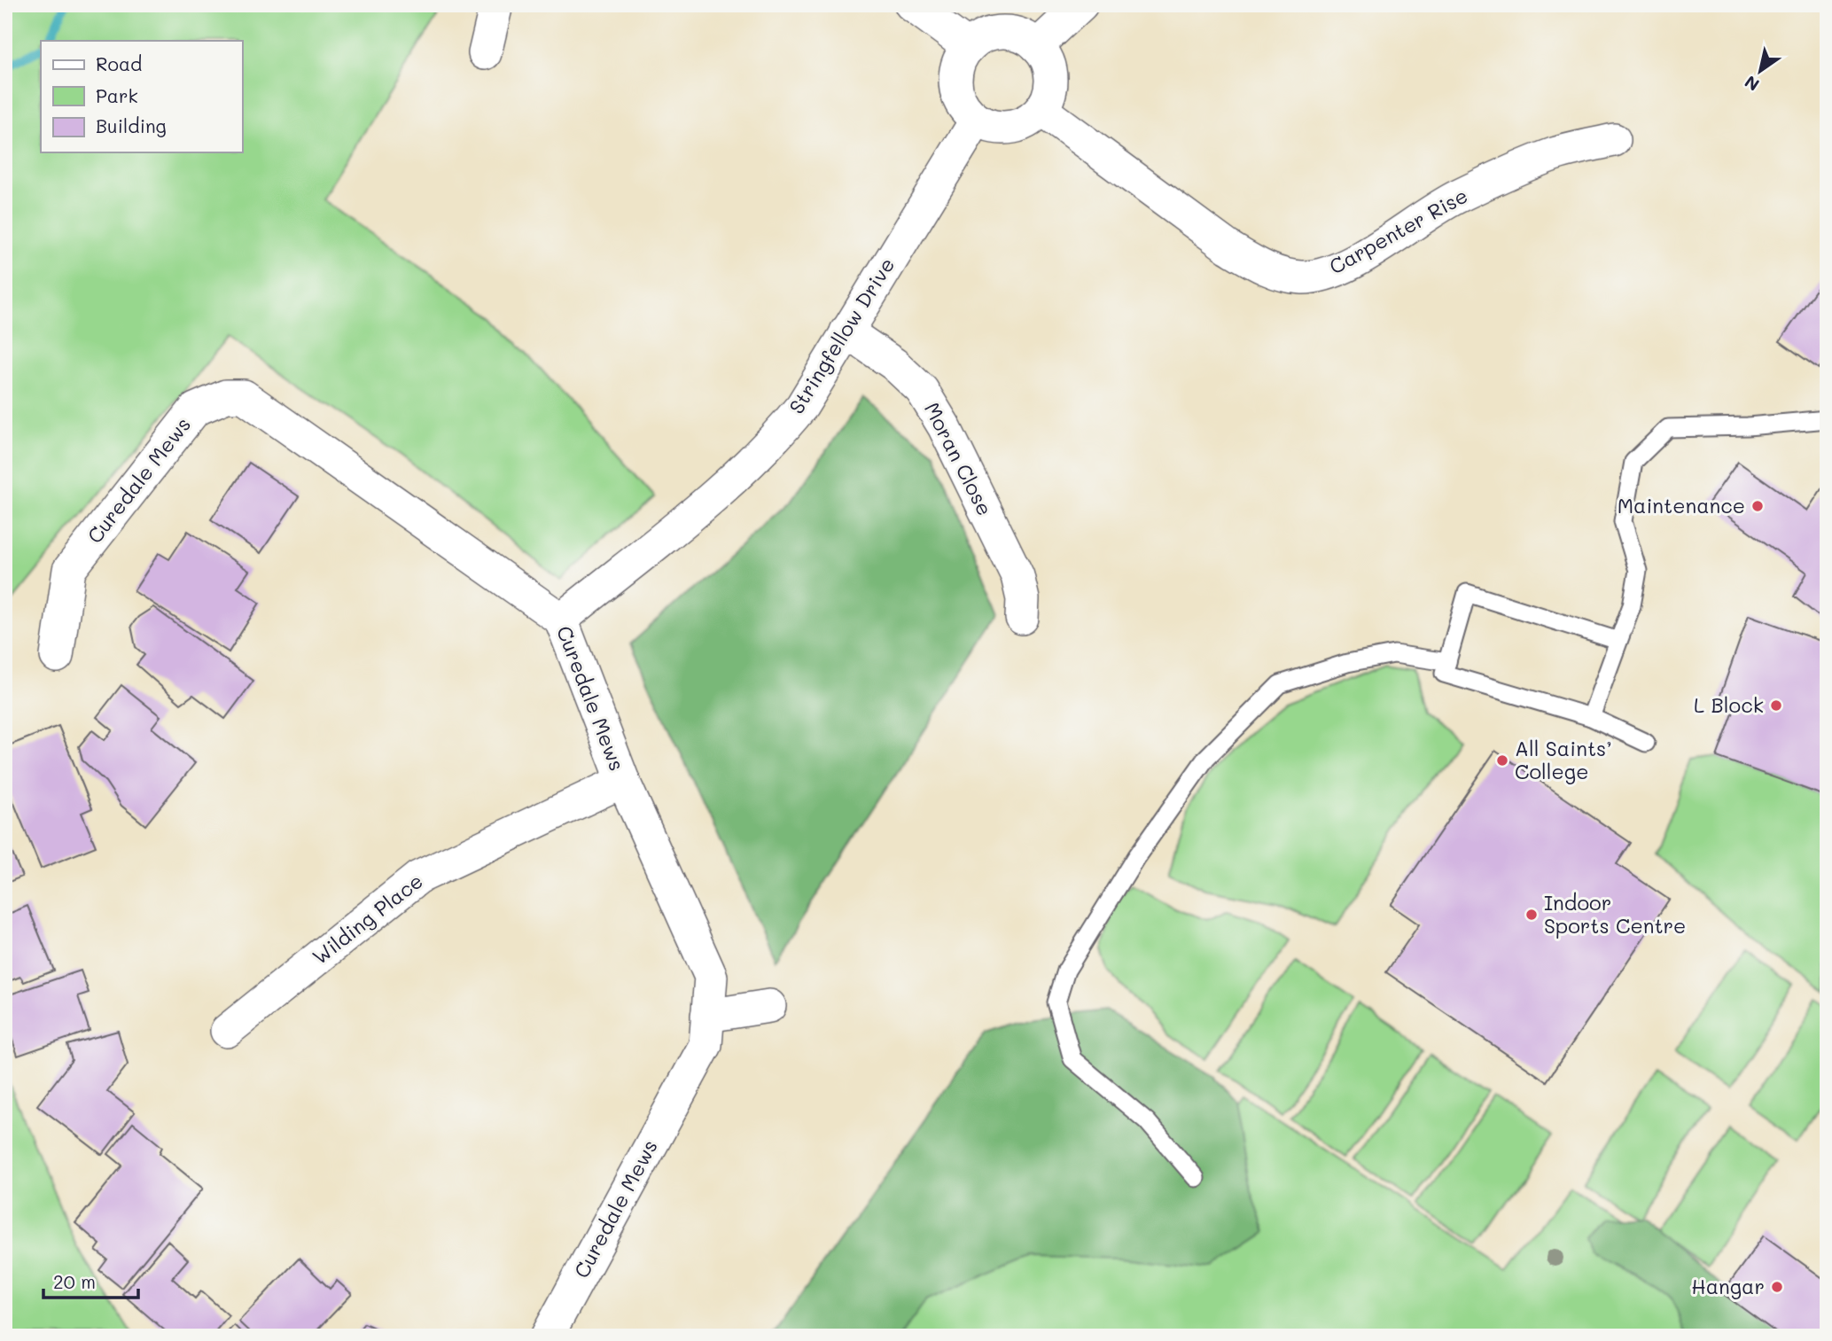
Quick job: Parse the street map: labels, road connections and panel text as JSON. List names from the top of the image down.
{
  "streets": {
    "street": [
      "Carpenter Rise",
      "Stringfellow Drive",
      "Moran Close",
      "Curedale Mews",
      "Wilding Place"
    ]
  },
  "crossings": [
    ["Carpenter Rise", "Stringfellow Drive"],
    ["Stringfellow Drive", "Moran Close"],
    ["Stringfellow Drive", "Curedale Mews"],
    ["Curedale Mews", "Wilding Place"]
  ],
  "places": [
    "Maintenance",
    "L Block",
    "All Saints’ College",
    "Indoor Sports Centre",
    "Hangar"
  ],
  "legend": ["Road", "Park", "Building"],
  "scale_bar": "20 m",
  "north": "bottom left"
}
